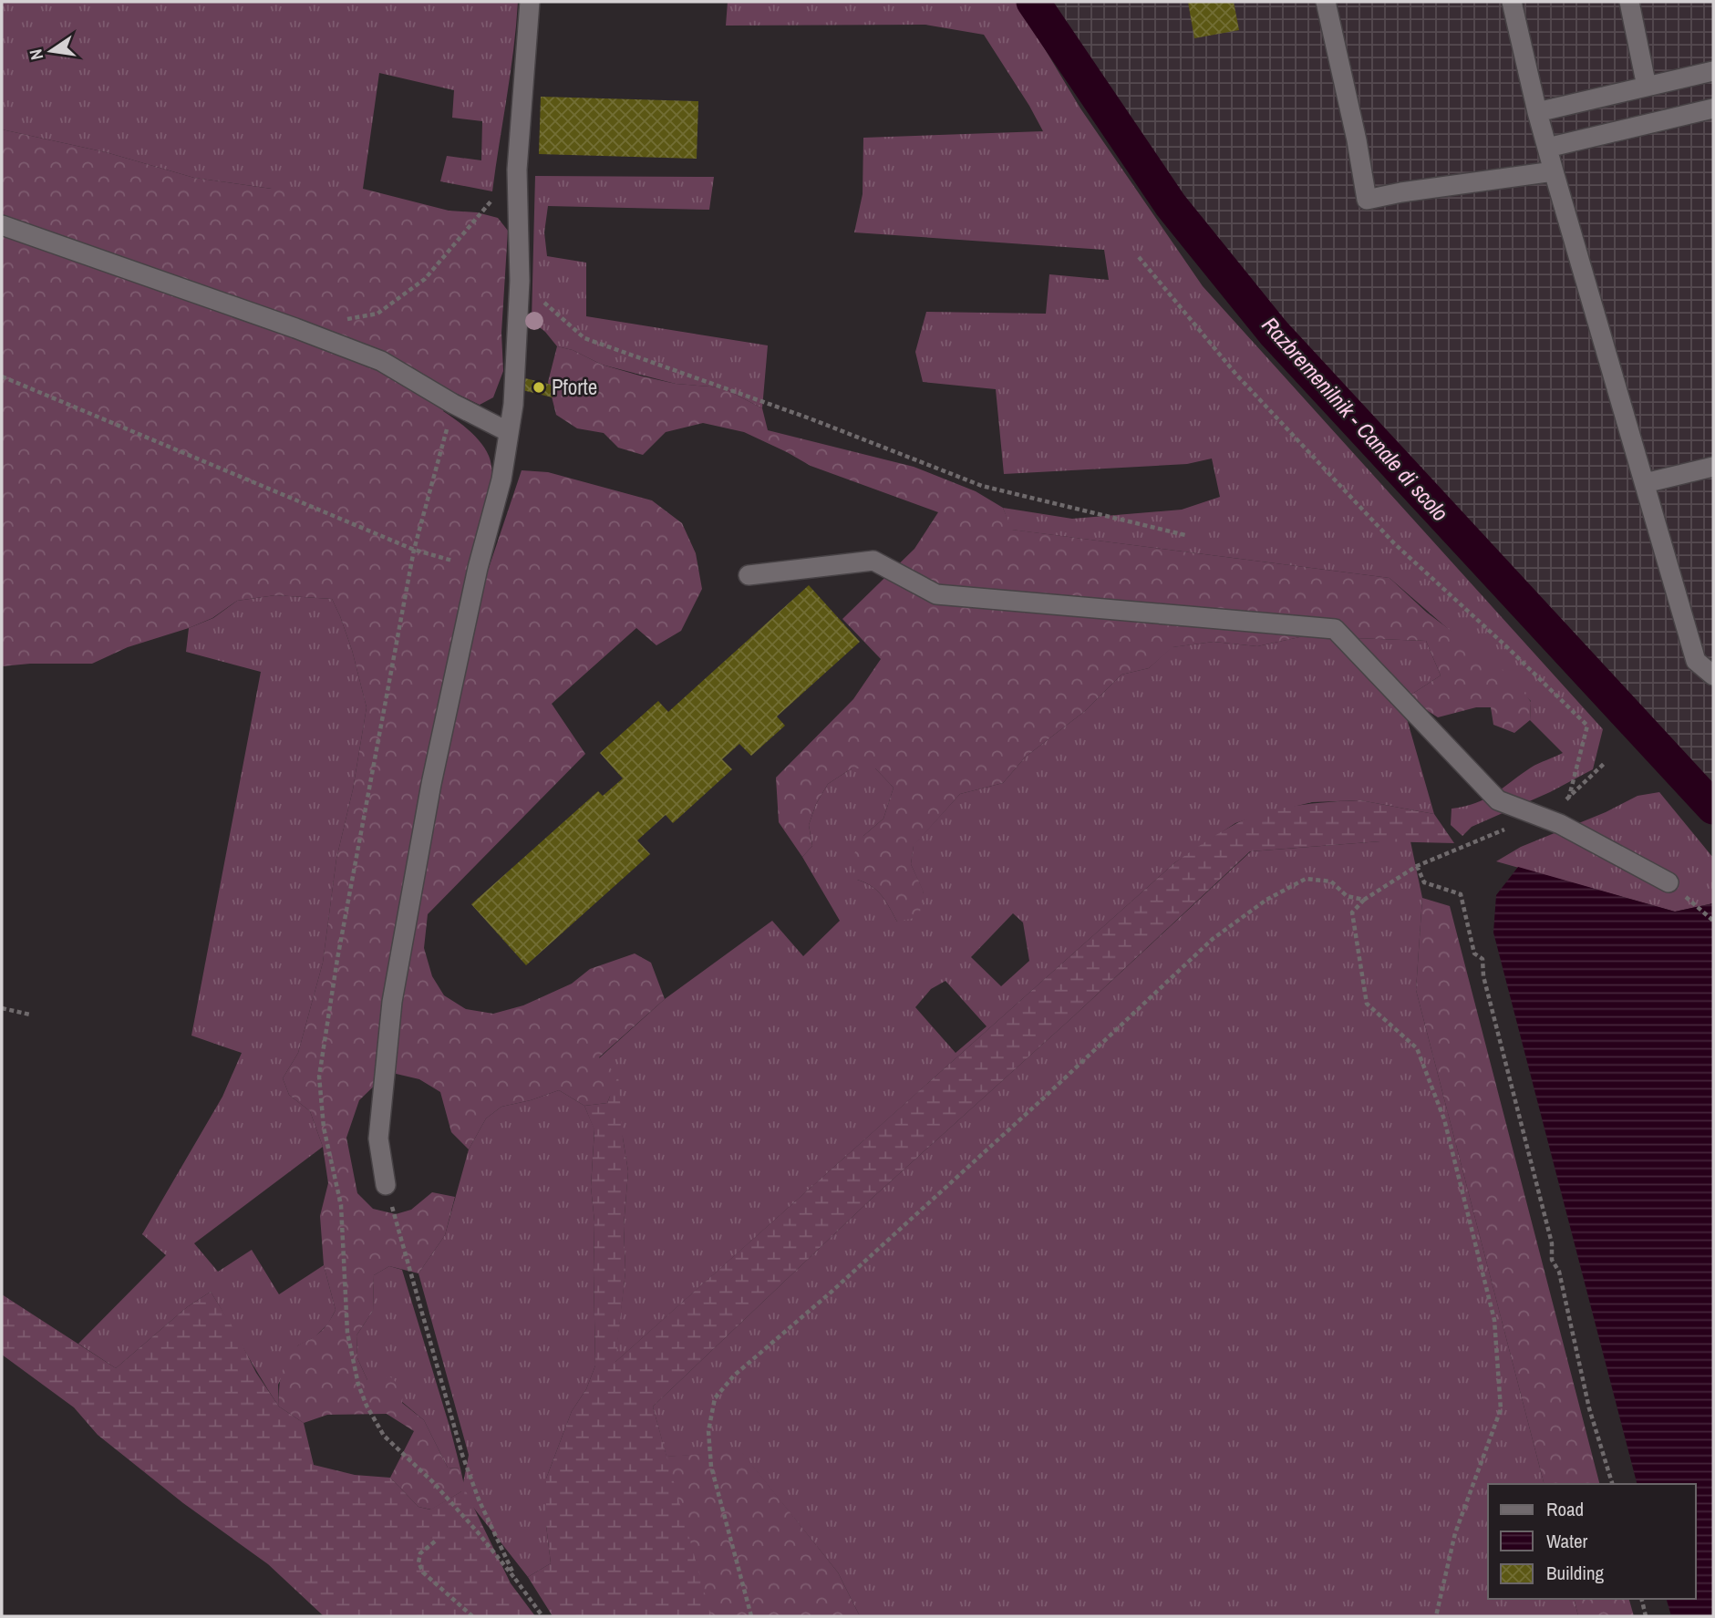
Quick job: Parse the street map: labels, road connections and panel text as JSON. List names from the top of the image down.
{
  "water": ["Razbremenilnik - Canale di scolo"],
  "places": ["Pforte"],
  "legend": ["Road", "Water", "Building"],
  "north": "left"
}
